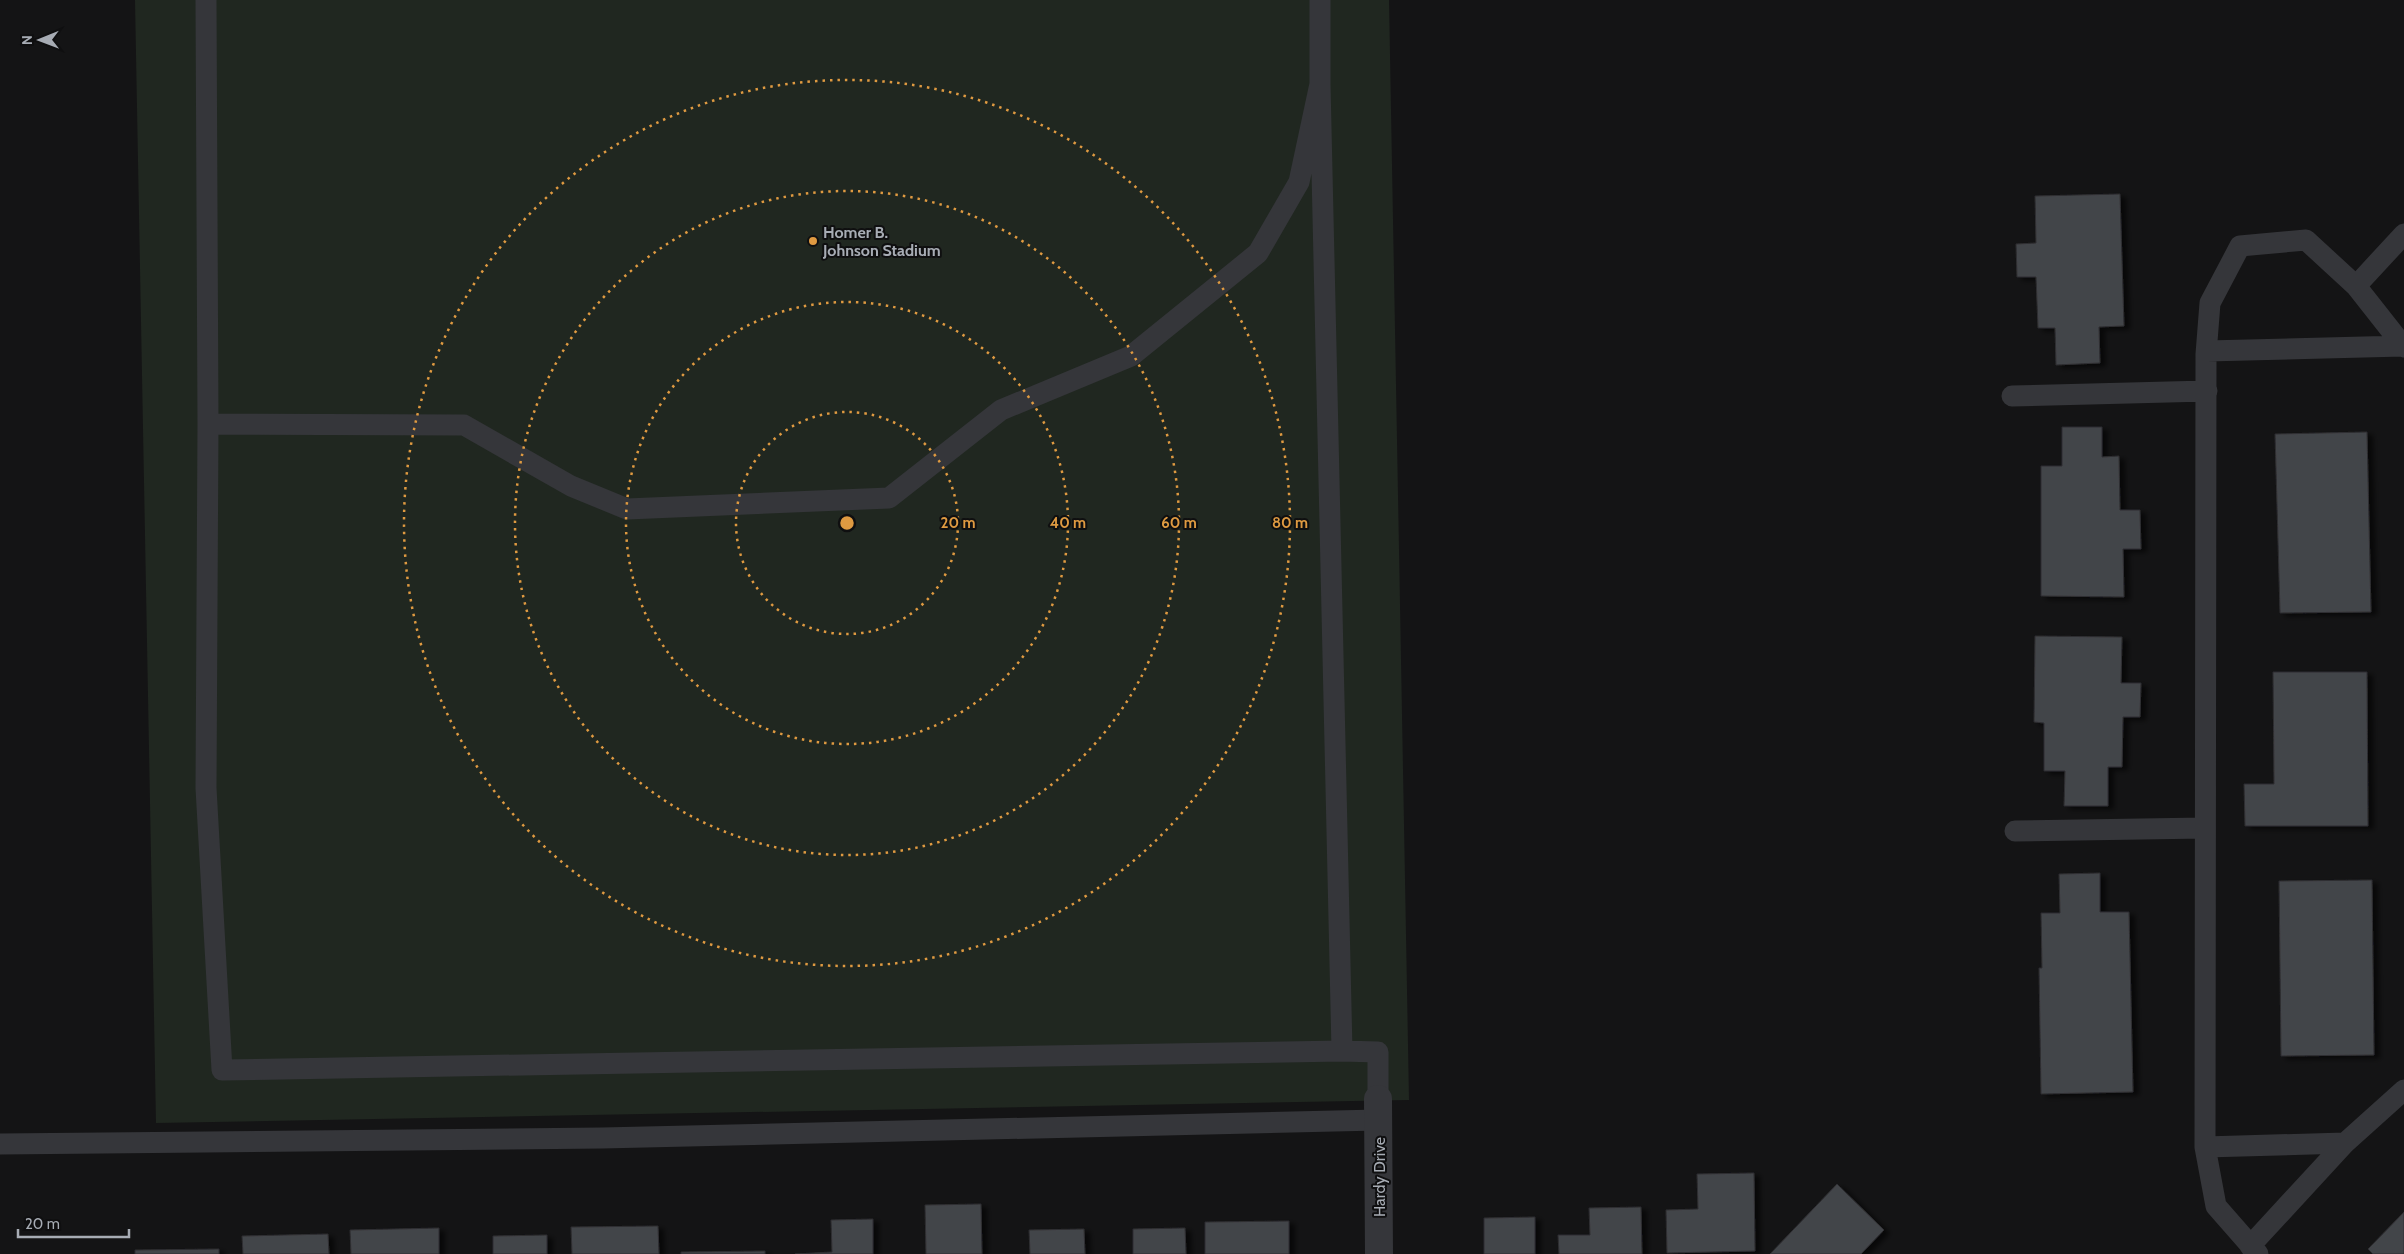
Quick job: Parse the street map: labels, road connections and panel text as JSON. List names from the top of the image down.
{
  "streets": {
    "street": ["Hardy Drive"]
  },
  "places": ["Homer B. Johnson Stadium"],
  "scale_bar": "20 m",
  "north": "left",
  "rings": [
    "20 m",
    "40 m",
    "60 m",
    "80 m"
  ]
}
